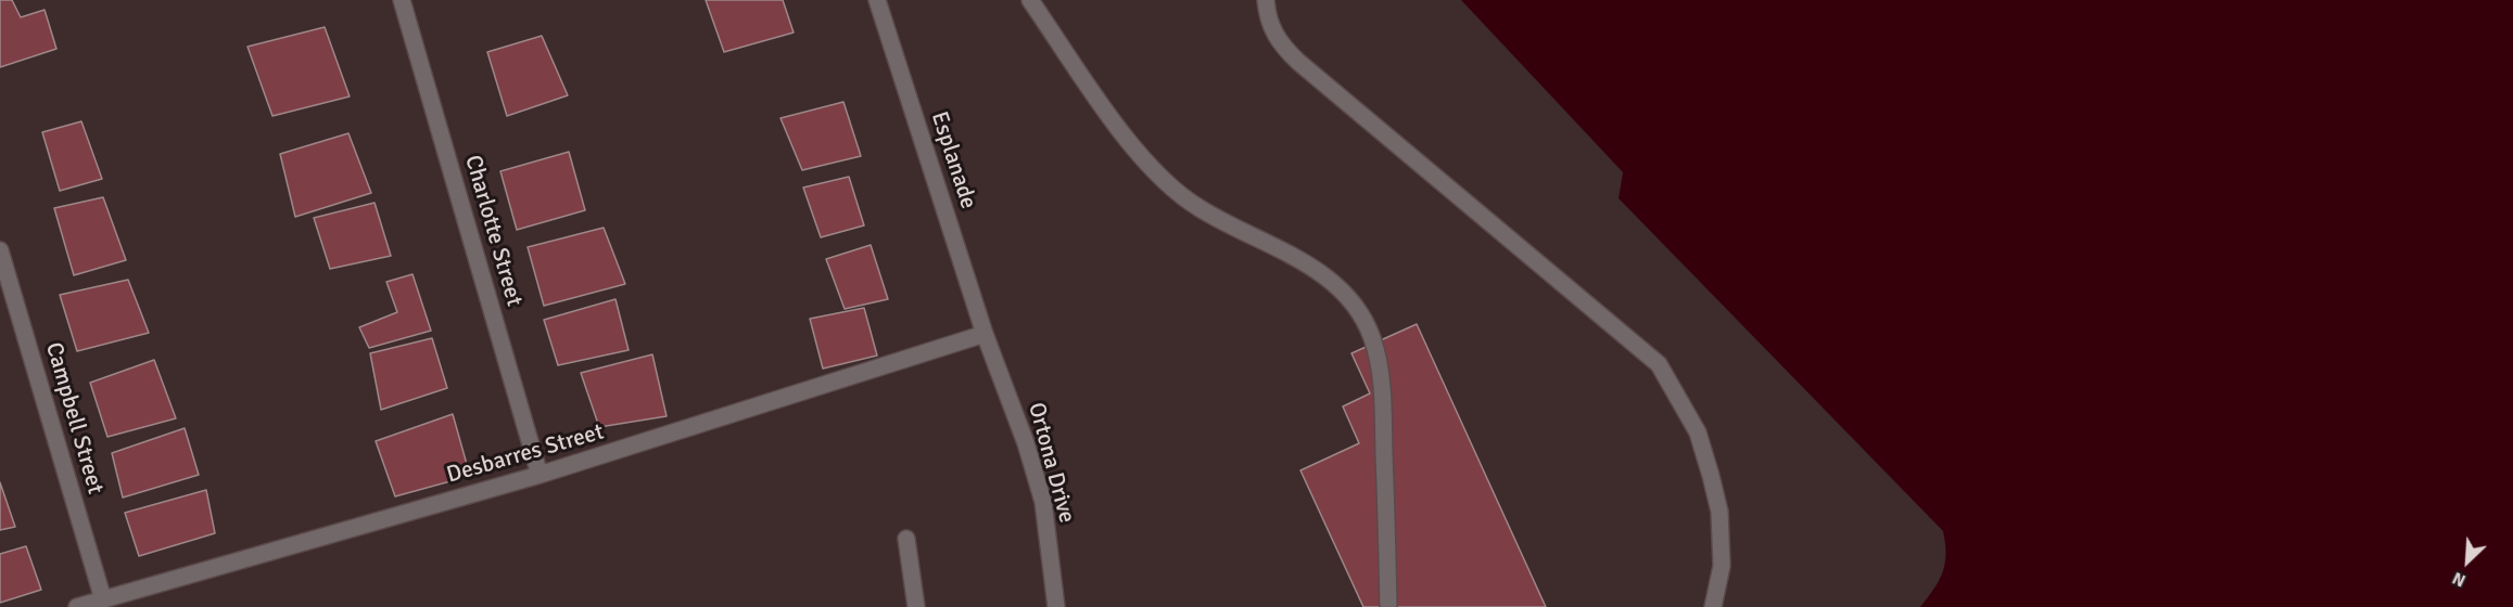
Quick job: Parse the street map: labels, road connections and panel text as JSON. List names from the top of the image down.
{
  "streets": {
    "street": [
      "Esplanade",
      "Charlotte Street",
      "Campbell Street",
      "Desbarres Street",
      "Ortona Drive"
    ]
  },
  "crossings": [
    ["Esplanade", "Desbarres Street"],
    ["Esplanade", "Ortona Drive"],
    ["Charlotte Street", "Desbarres Street"],
    ["Campbell Street", "Desbarres Street"],
    ["Desbarres Street", "Ortona Drive"]
  ],
  "north": "bottom left"
}
